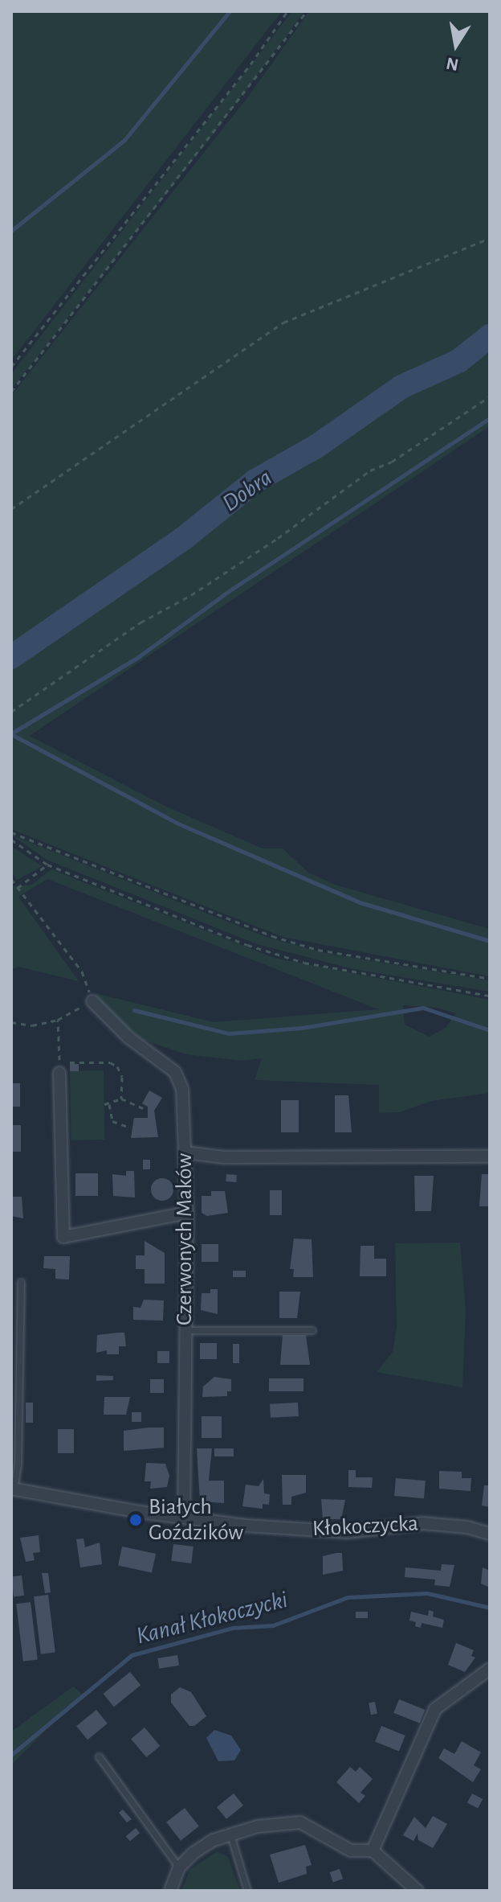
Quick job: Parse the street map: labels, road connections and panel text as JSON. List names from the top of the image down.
{
  "streets": {
    "street": ["Czerwonych Maków", "Kłokoczycka"]
  },
  "crossings": [
    ["Czerwonych Maków", "Kłokoczycka"]
  ],
  "water": ["Dobra", "Kanał Kłokoczycki"],
  "places": ["Białych Goździków"],
  "north": "bottom"
}
